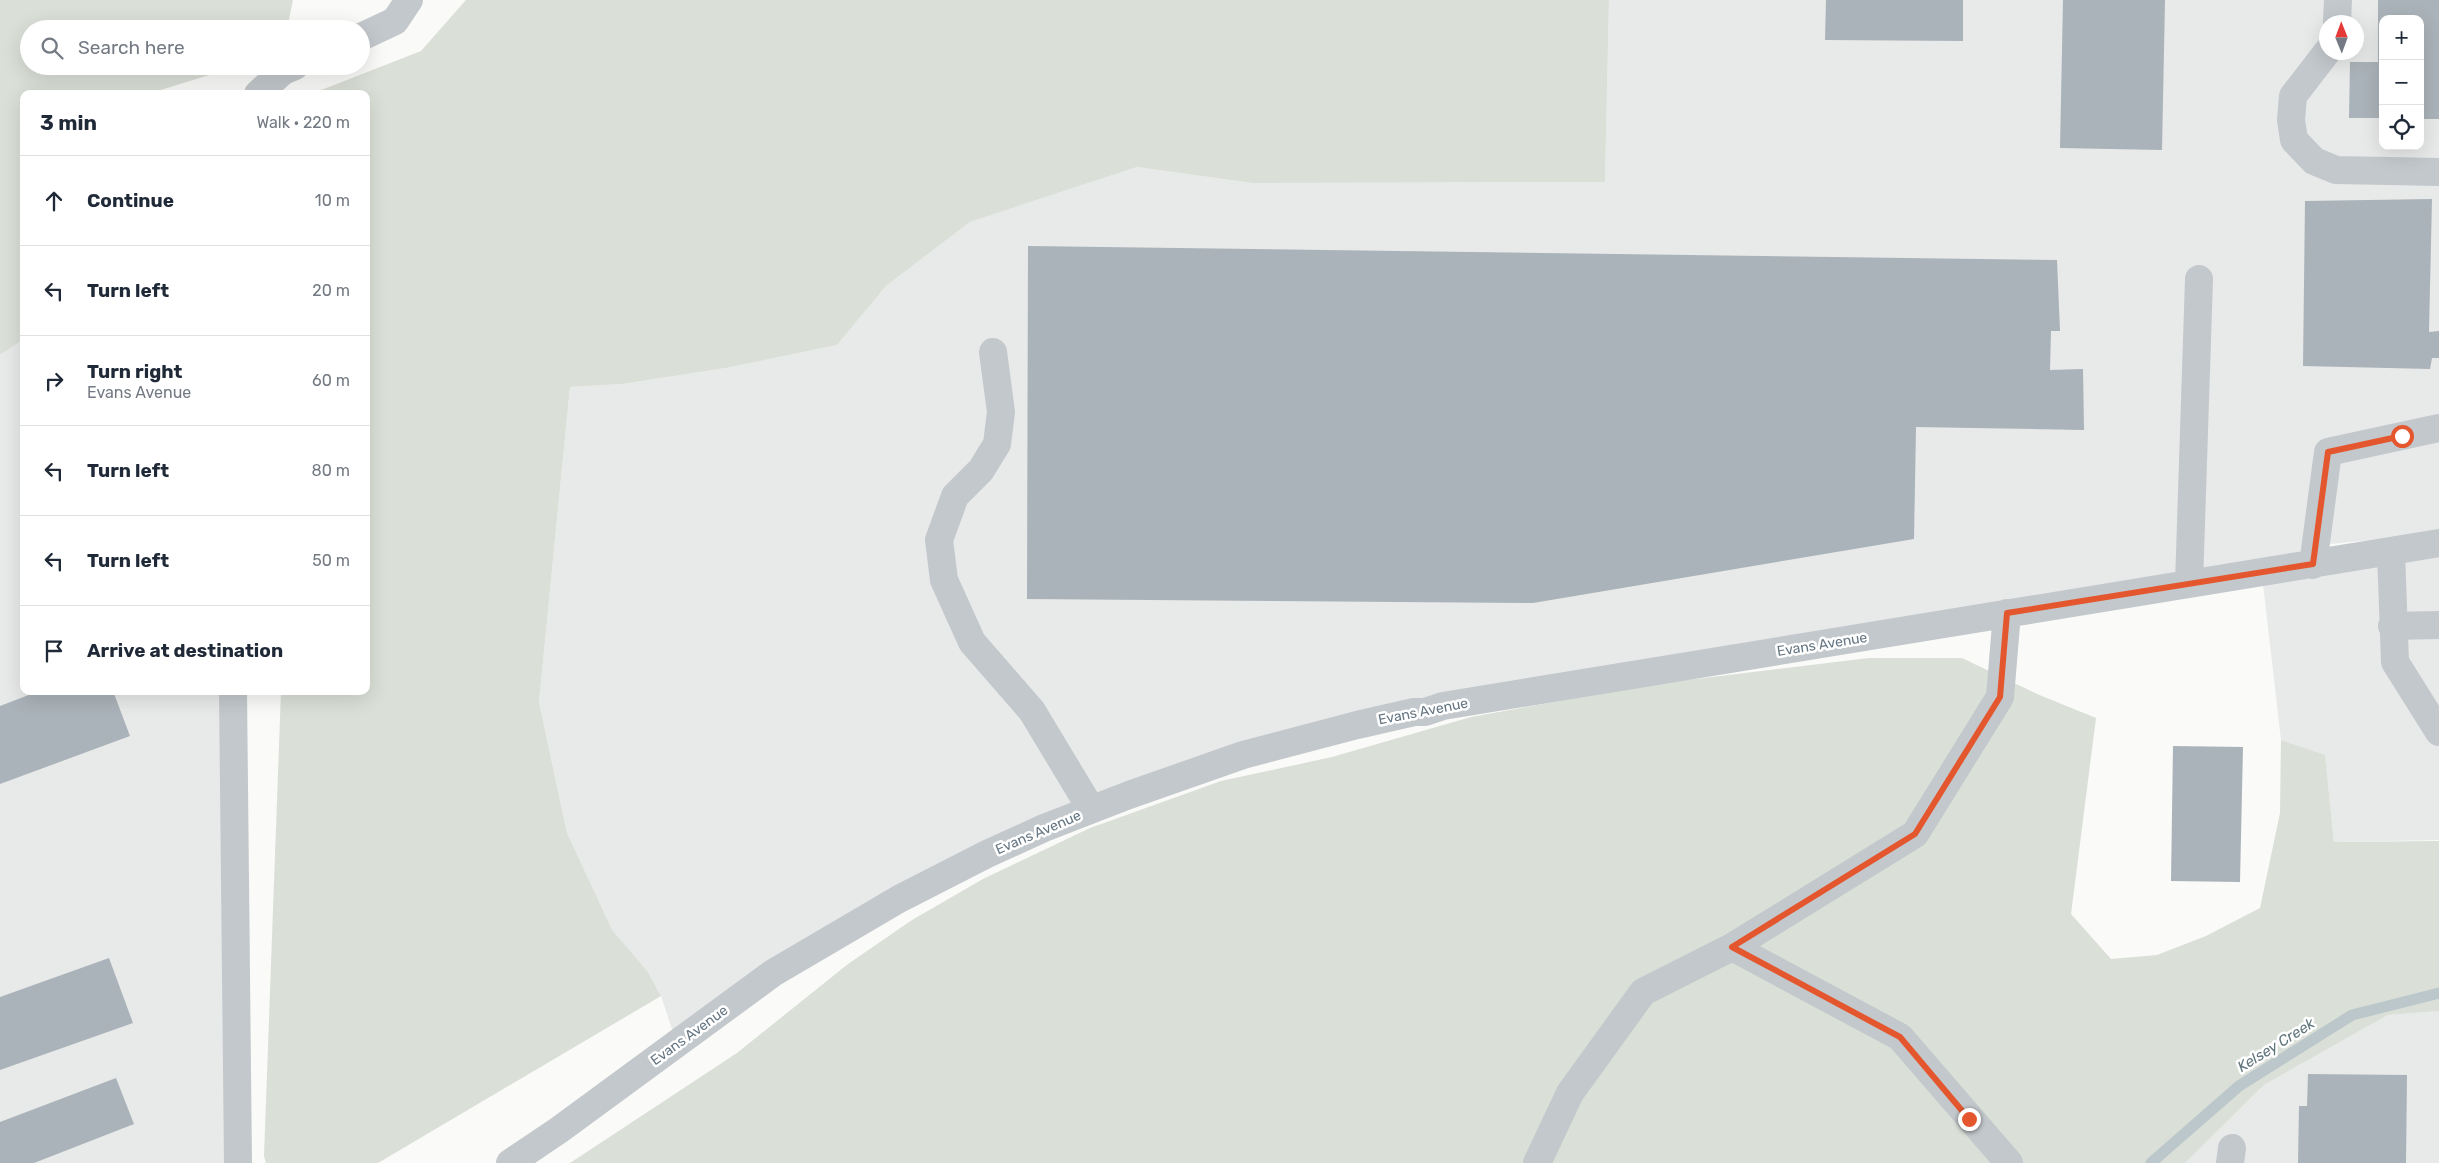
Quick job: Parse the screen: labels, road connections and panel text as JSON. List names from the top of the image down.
{
  "streets": {
    "street": ["Evans Avenue"]
  },
  "water": ["Kelsey Creek"],
  "north": "top",
  "page": {
    "map_buttons": ["+", "−"],
    "search": "Search here",
    "heading": ["3 min", "Walk · 220 m"],
    "list": [
      ["Continue", "10 m"],
      ["Turn left", "20 m"],
      ["Turn right", "Evans Avenue", "60 m"],
      ["Turn left", "80 m"],
      ["Turn left", "50 m"],
      "Arrive at destination"
    ]
  }
}
